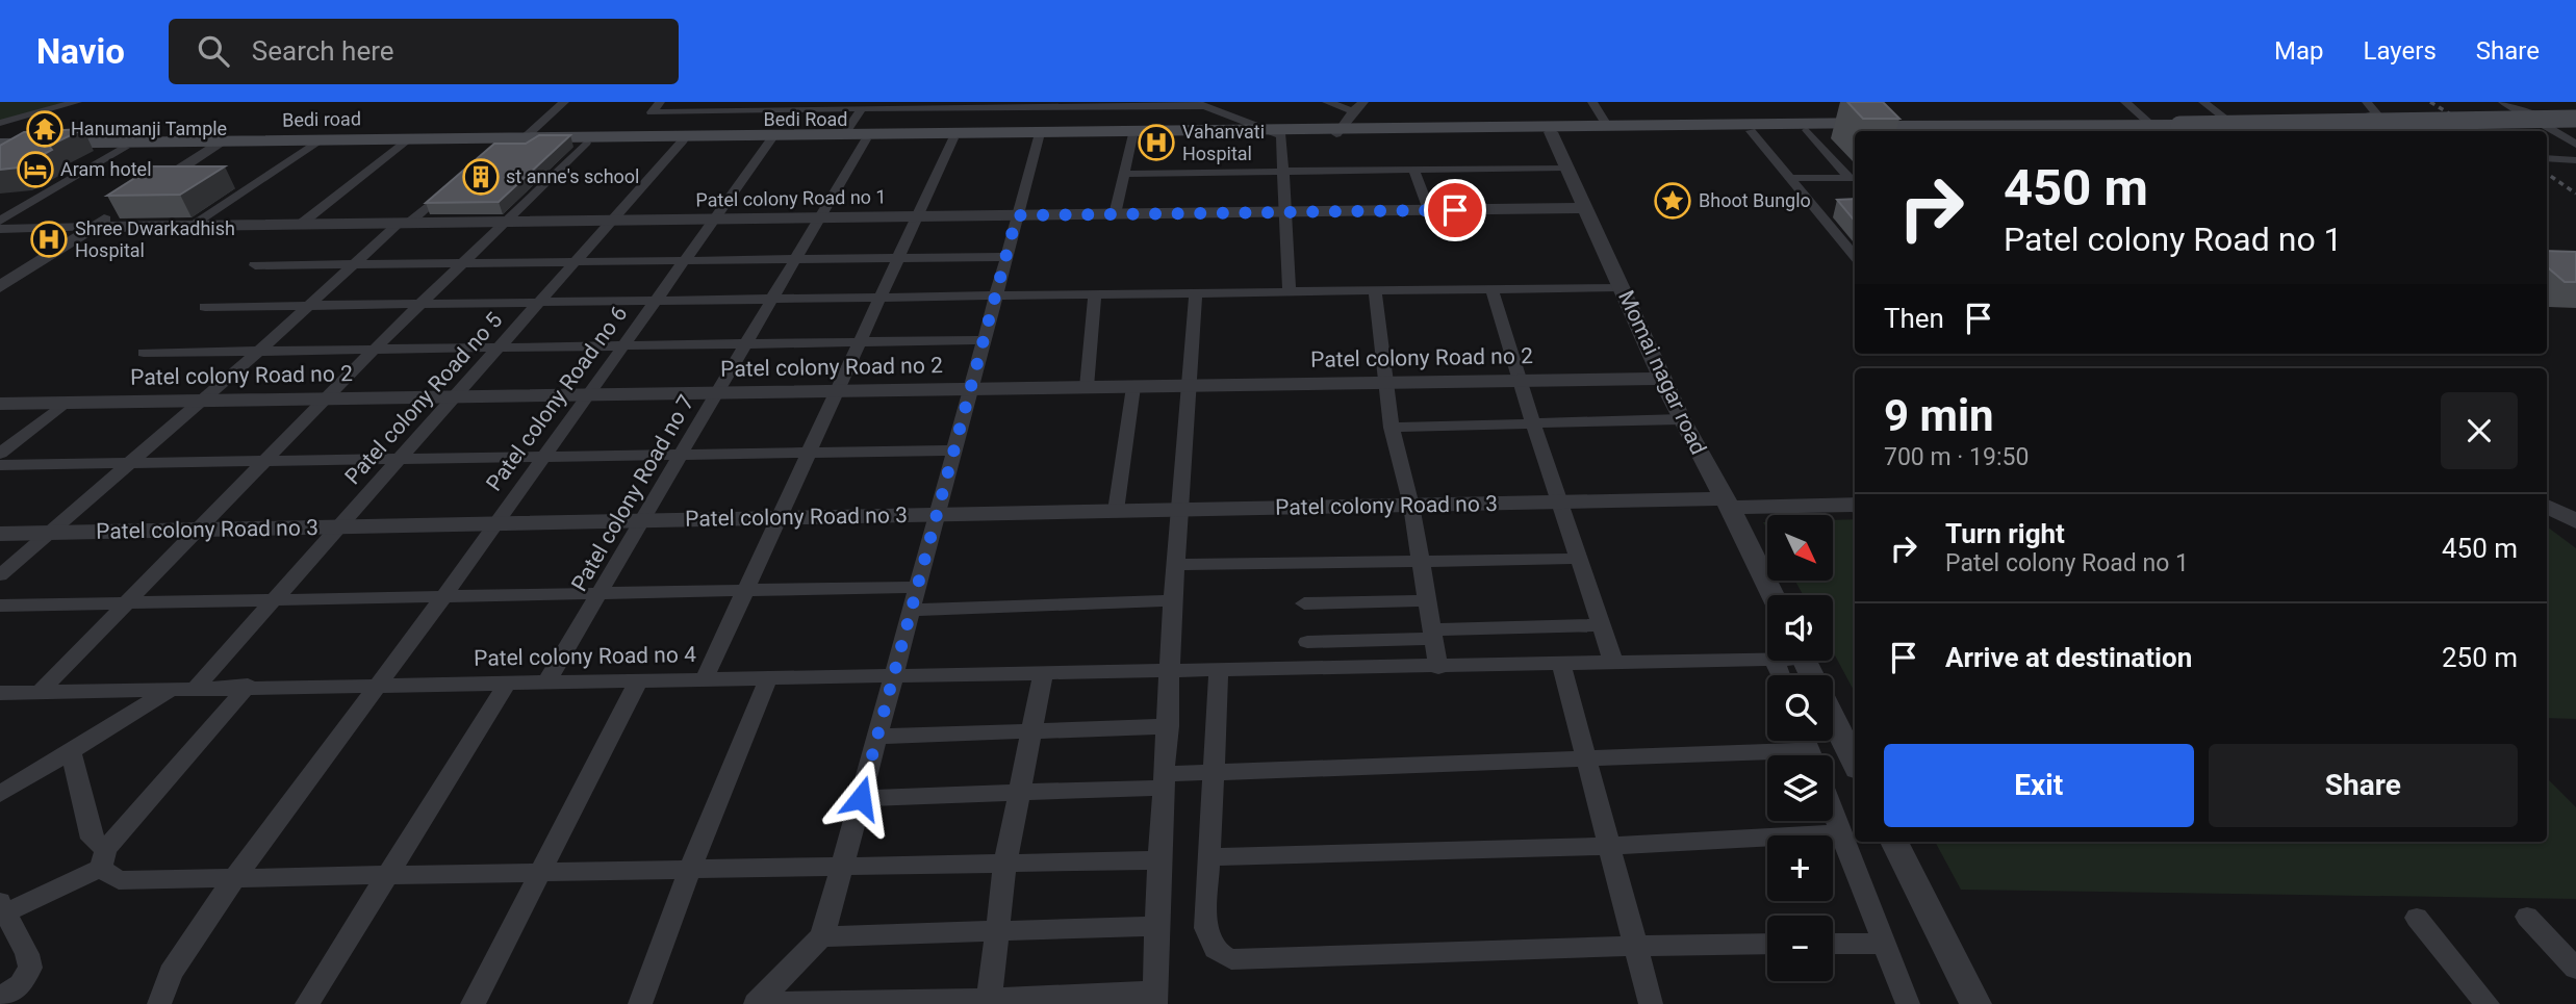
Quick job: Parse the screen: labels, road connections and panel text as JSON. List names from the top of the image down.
{
  "streets": {
    "main road": ["Bedi road", "Bedi Road"],
    "street": [
      "Patel colony Road no 1",
      "Patel colony Road no 2",
      "Momai nagar road",
      "Patel colony Road no 5",
      "Patel colony Road no 6",
      "Patel colony Road no 7",
      "Patel colony Road no 3",
      "Patel colony Road no 4"
    ]
  },
  "crossings": [
    ["Bedi road", "Bedi Road"],
    ["Bedi Road", "Momai nagar road"],
    ["Bedi Road", "Patel colony Road no 5"],
    ["Bedi Road", "Patel colony Road no 6"],
    ["Bedi Road", "Patel colony Road no 7"],
    ["Patel colony Road no 1", "Momai nagar road"],
    ["Patel colony Road no 1", "Patel colony Road no 5"],
    ["Patel colony Road no 1", "Patel colony Road no 6"],
    ["Patel colony Road no 1", "Patel colony Road no 7"],
    ["Patel colony Road no 2", "Momai nagar road"],
    ["Patel colony Road no 2", "Patel colony Road no 5"],
    ["Patel colony Road no 2", "Patel colony Road no 6"],
    ["Patel colony Road no 2", "Patel colony Road no 7"],
    ["Momai nagar road", "Patel colony Road no 3"],
    ["Patel colony Road no 5", "Patel colony Road no 3"],
    ["Patel colony Road no 5", "Patel colony Road no 4"],
    ["Patel colony Road no 6", "Patel colony Road no 3"],
    ["Patel colony Road no 6", "Patel colony Road no 4"],
    ["Patel colony Road no 7", "Patel colony Road no 3"],
    ["Patel colony Road no 7", "Patel colony Road no 4"]
  ],
  "places": {
    "temple": ["Hanumanji Tample"],
    "hospital": ["Vahanvati Hospital", "Shree Dwarkadhish Hospital"],
    "hotel": ["Aram hotel"],
    "building": ["st anne's school"],
    "place": ["Bhoot Bunglo"]
  },
  "north": "bottom right",
  "page": {
    "header": "Navio",
    "search": "Search here",
    "nav": ["Map", "Layers", "Share"],
    "turn": ["450 m", "Patel colony Road no 1"],
    "then": "Then",
    "heading": ["9 min", "700 m · 19:50"],
    "list": [
      {
        "name": "Turn right",
        "note": "Patel colony Road no 1",
        "value": "450 m"
      },
      {
        "name": "Arrive at destination",
        "value": "250 m"
      }
    ],
    "map_buttons": ["+", "−"],
    "buttons": ["Exit", "Share"]
  }
}
